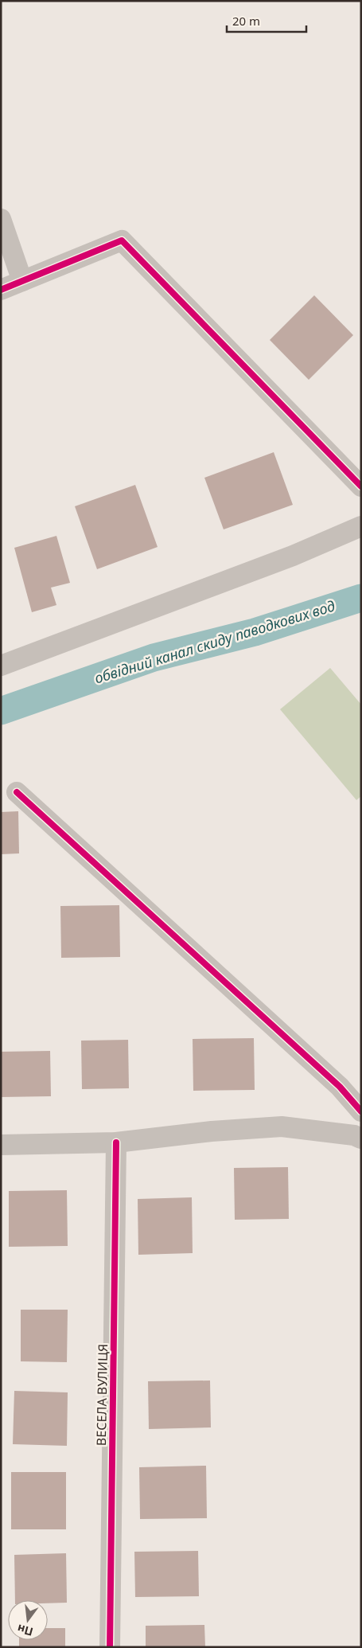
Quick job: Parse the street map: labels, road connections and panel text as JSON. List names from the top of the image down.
{
  "streets": {
    "street": ["ВЕСЕЛА ВУЛИЦЯ"]
  },
  "water": ["обвідний канал скиду паводкових вод"],
  "scale_bar": "20 m",
  "north": "bottom"
}
